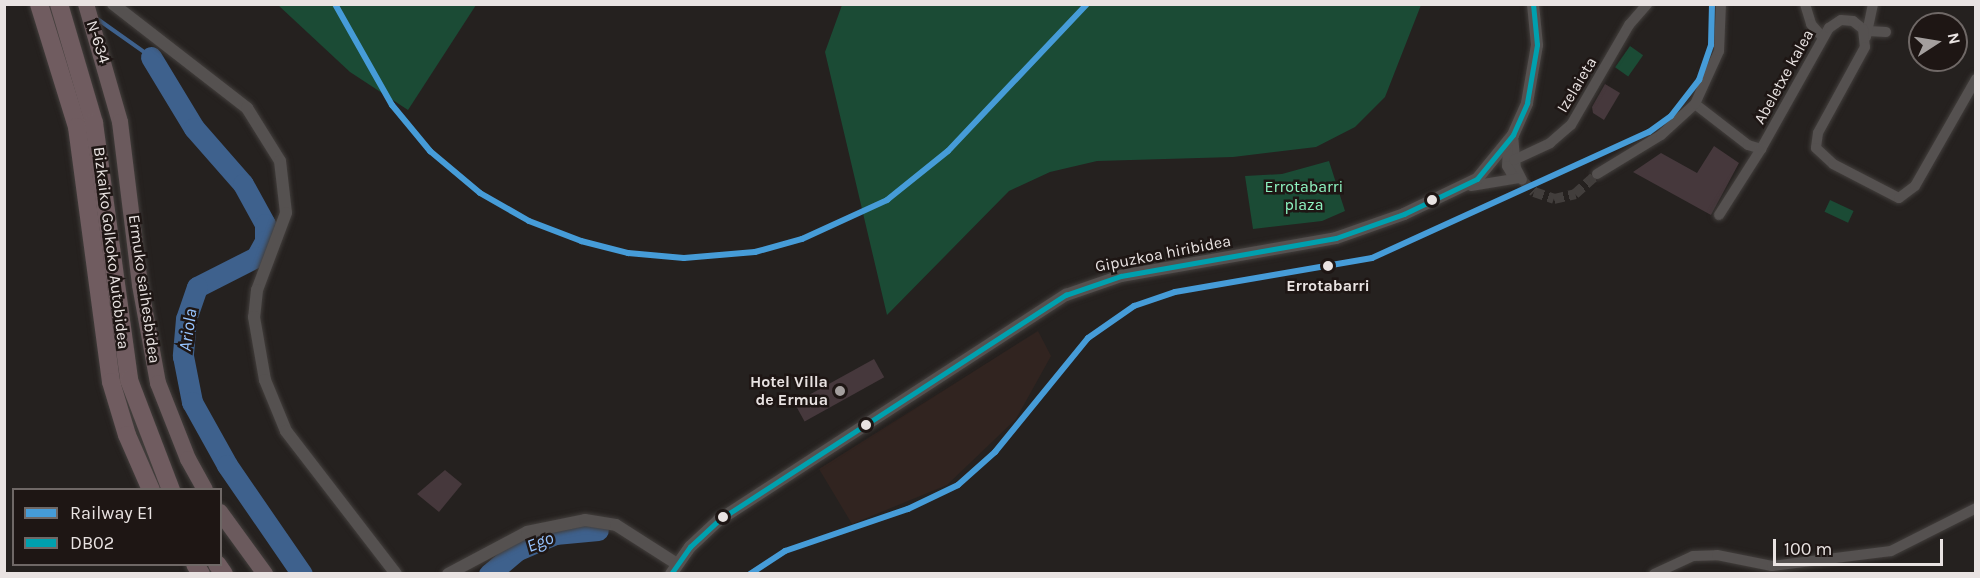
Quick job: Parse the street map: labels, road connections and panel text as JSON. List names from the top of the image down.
{
  "streets": {
    "highway": ["N-634", "Bizkaiko Golkoko Autobidea", "Ermuko saihesbidea"],
    "street": ["Abeletxe kalea", "Izelaieta", "Gipuzkoa hiribidea"]
  },
  "crossings": [
    ["N-634", "Ermuko saihesbidea"]
  ],
  "water": ["Ariola", "Ego"],
  "parks": ["Errotabarri plaza"],
  "places": ["Errotabarri", "Hotel Villa de Ermua"],
  "lines": ["rail line E1", "transit line DB02"],
  "legend": ["Railway E1", "DB02"],
  "scale_bar": "100 m",
  "north": "right"
}
